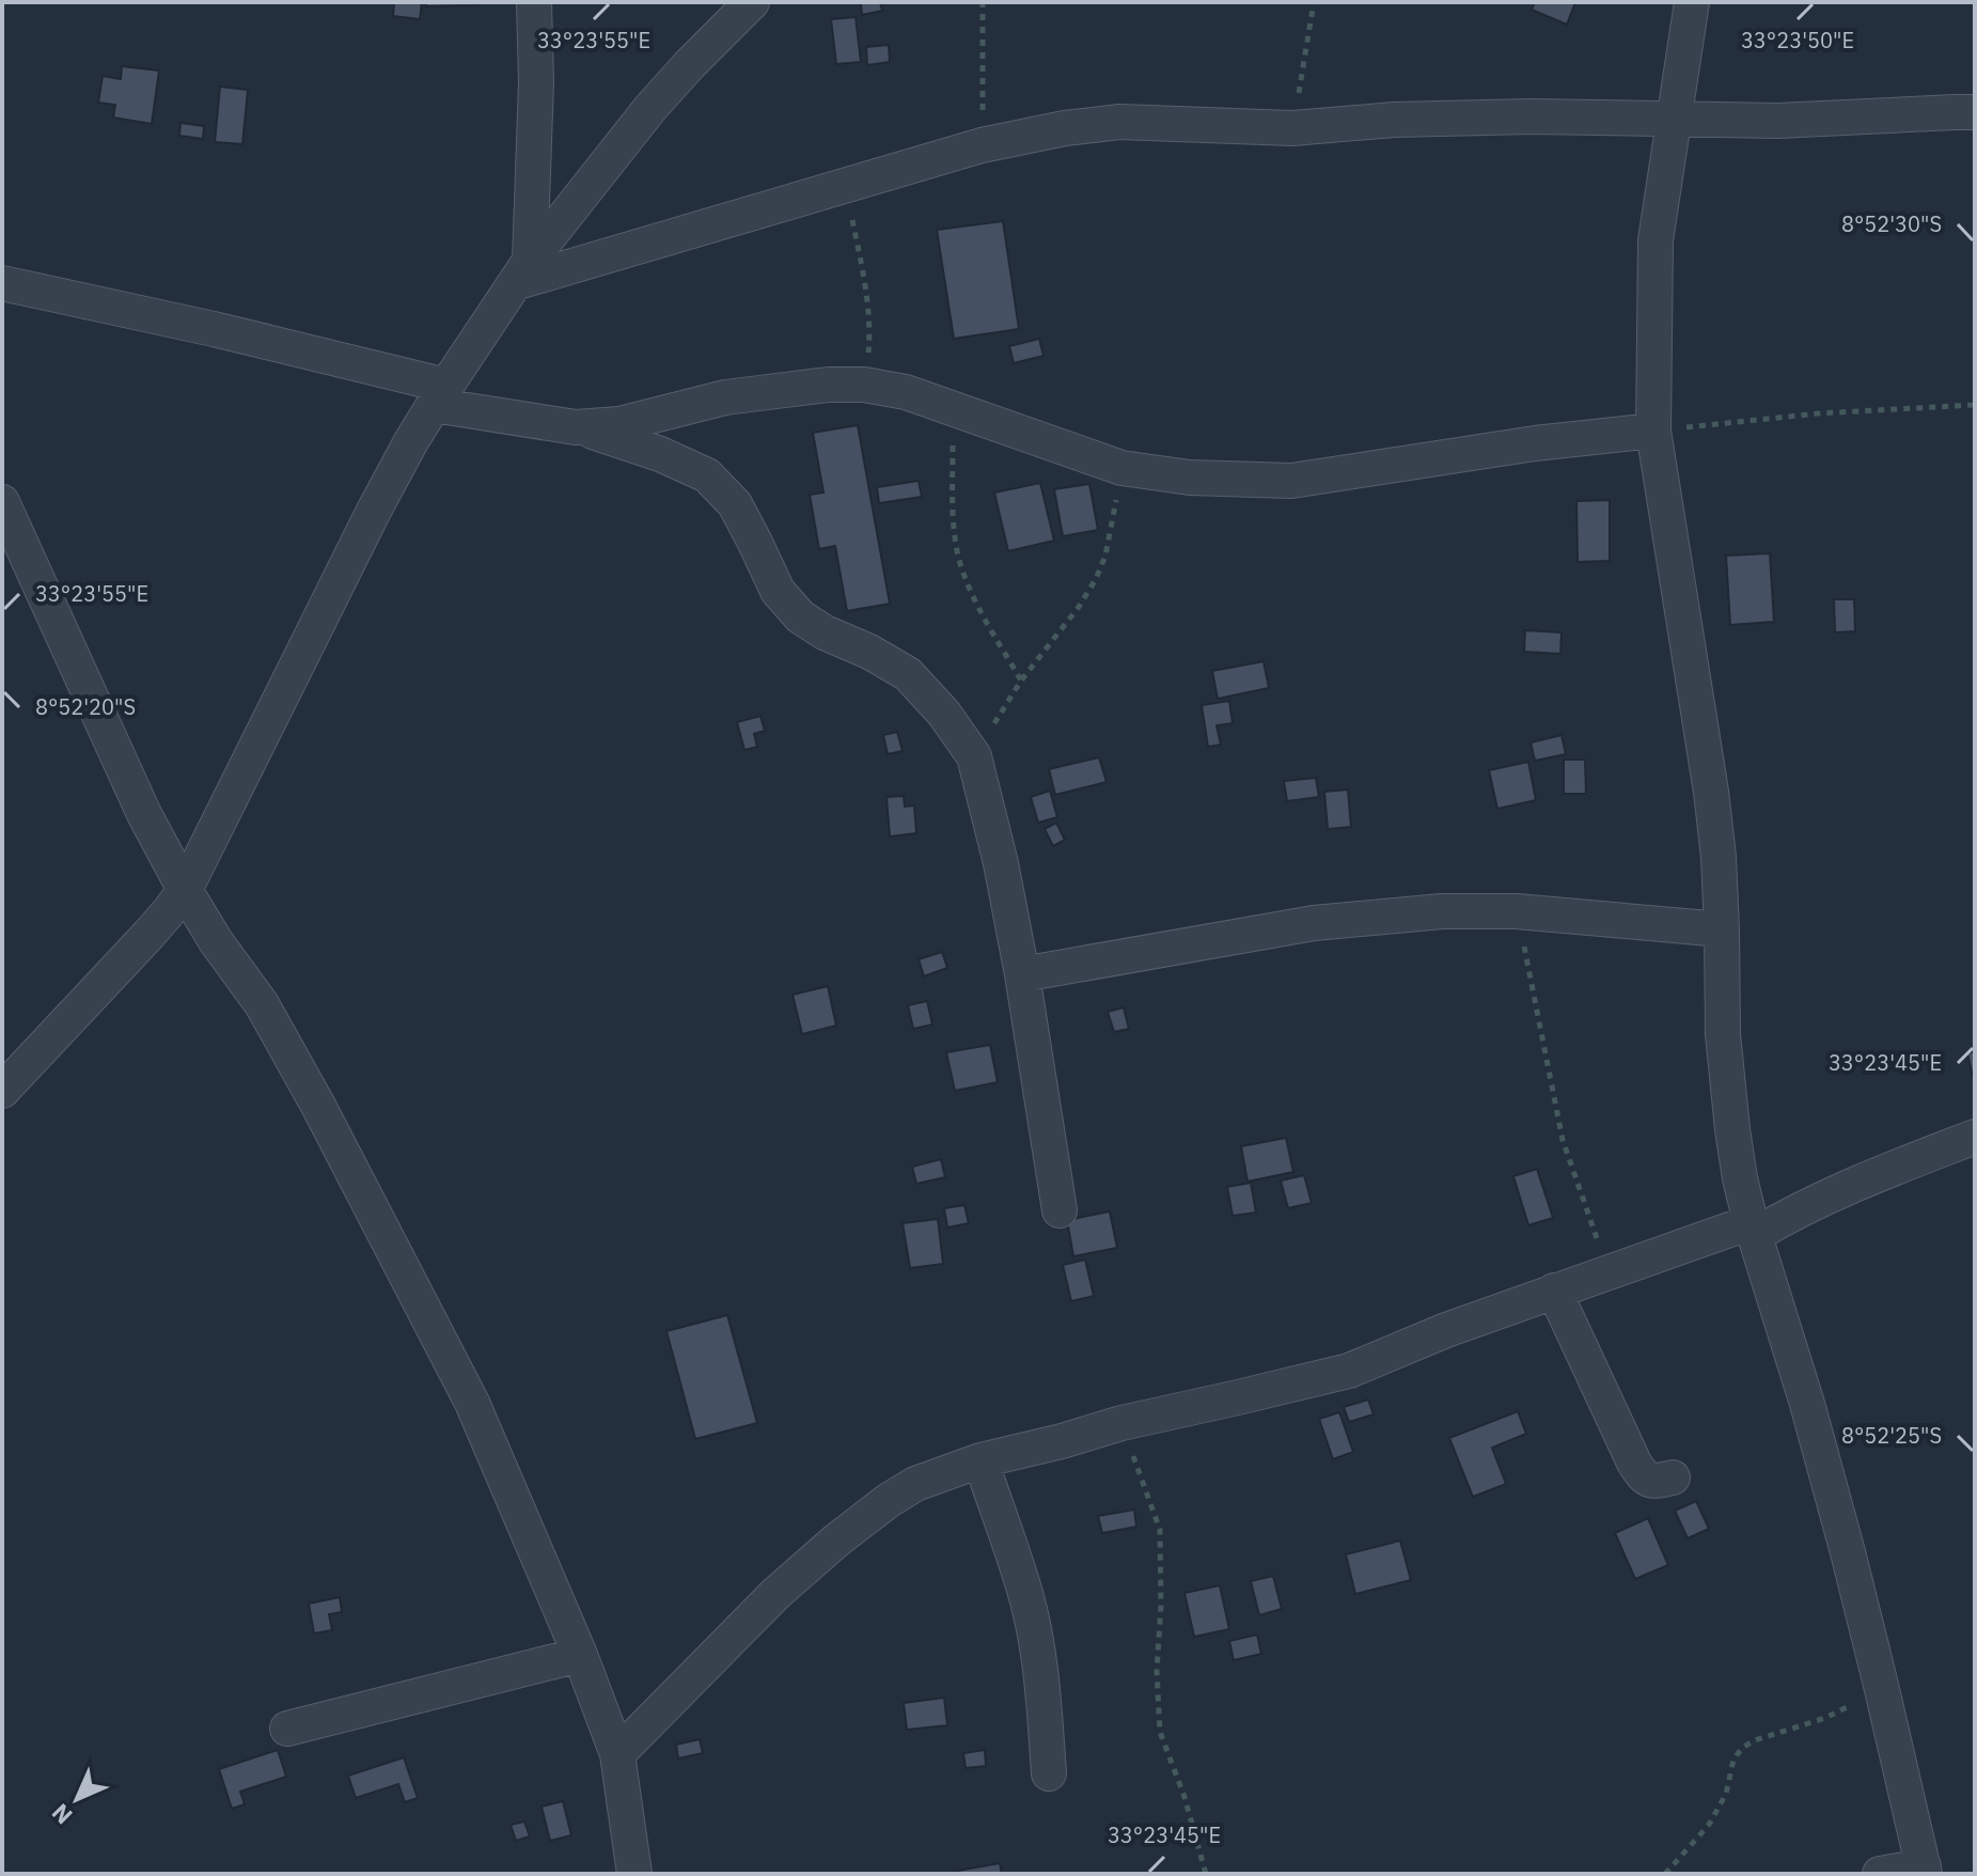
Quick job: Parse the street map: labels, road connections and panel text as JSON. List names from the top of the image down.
{
  "north": "bottom left",
  "coordinates": [
    "33°23'55\"E",
    "33°23'50\"E",
    "8°52'30\"S",
    "8°52'20\"S",
    "33°23'45\"E",
    "8°52'25\"S"
  ]
}
